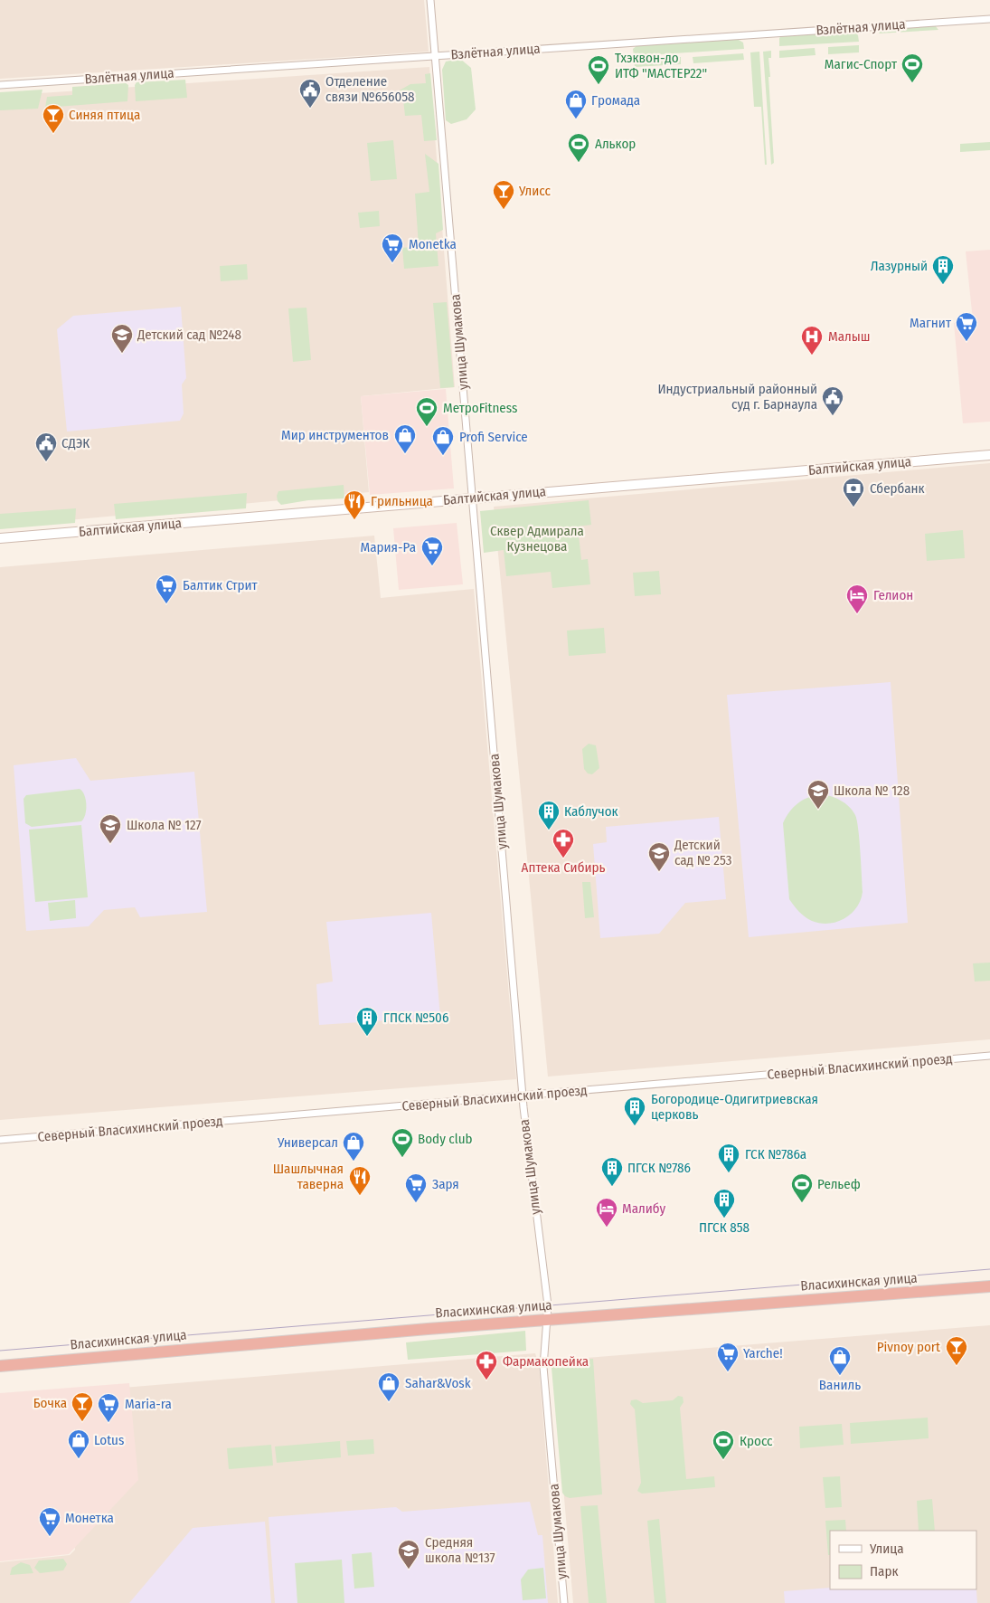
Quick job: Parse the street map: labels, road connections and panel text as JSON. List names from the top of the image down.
{
  "streets": {
    "highway": ["Власихинская улица"],
    "main road": ["Балтийская улица"],
    "street": ["Взлётная улица", "улица Шумакова", "Северный Власихинский проезд"]
  },
  "crossings": [
    ["Взлётная улица", "улица Шумакова"],
    ["улица Шумакова", "Балтийская улица"],
    ["улица Шумакова", "Северный Власихинский проезд"],
    ["улица Шумакова", "Власихинская улица"]
  ],
  "parks": ["Сквер Адмирала Кузнецова"],
  "places": {
    "sports": [
      "Магис-Спорт",
      "Тхэквон-до ИТФ \"МАСТЕР22\"",
      "Алькор",
      "МетроFitness",
      "Body club",
      "Рельеф",
      "Кросс"
    ],
    "public building": ["Отделение связи №656058", "Индустриальный районный суд г. Барнаула", "СДЭК"],
    "shop": [
      "Громада",
      "Мир инструментов",
      "Profi Service",
      "Универсал",
      "Ваниль",
      "Sahar&Vosk",
      "Lotus"
    ],
    "bar": [
      "Синяя птица",
      "Улисс",
      "Pivnoy port",
      "Бочка"
    ],
    "supermarket": [
      "Monetka",
      "Магнит",
      "Мария-Ра",
      "Балтик Стрит",
      "Заря",
      "Yarche!",
      "Maria-ra",
      "Монетка"
    ],
    "building": [
      "Лазурный",
      "Каблучок",
      "ГПСК №506",
      "Богородице-Одигитриевская церковь",
      "ГСК №786а",
      "ПГСК №786",
      "ПГСК 858"
    ],
    "school or university": [
      "Детский сад №248",
      "Школа № 128",
      "Школа № 127",
      "Детский сад № 253",
      "Средняя школа №137"
    ],
    "hospital": ["Малыш"],
    "bank": ["Сбербанк"],
    "restaurant": ["Грильница", "Шашлычная таверна"],
    "hotel": ["Гелион", "Малибу"],
    "pharmacy": ["Аптека Сибирь", "Фармакопейка"]
  },
  "legend": ["Улица", "Парк"]
}
